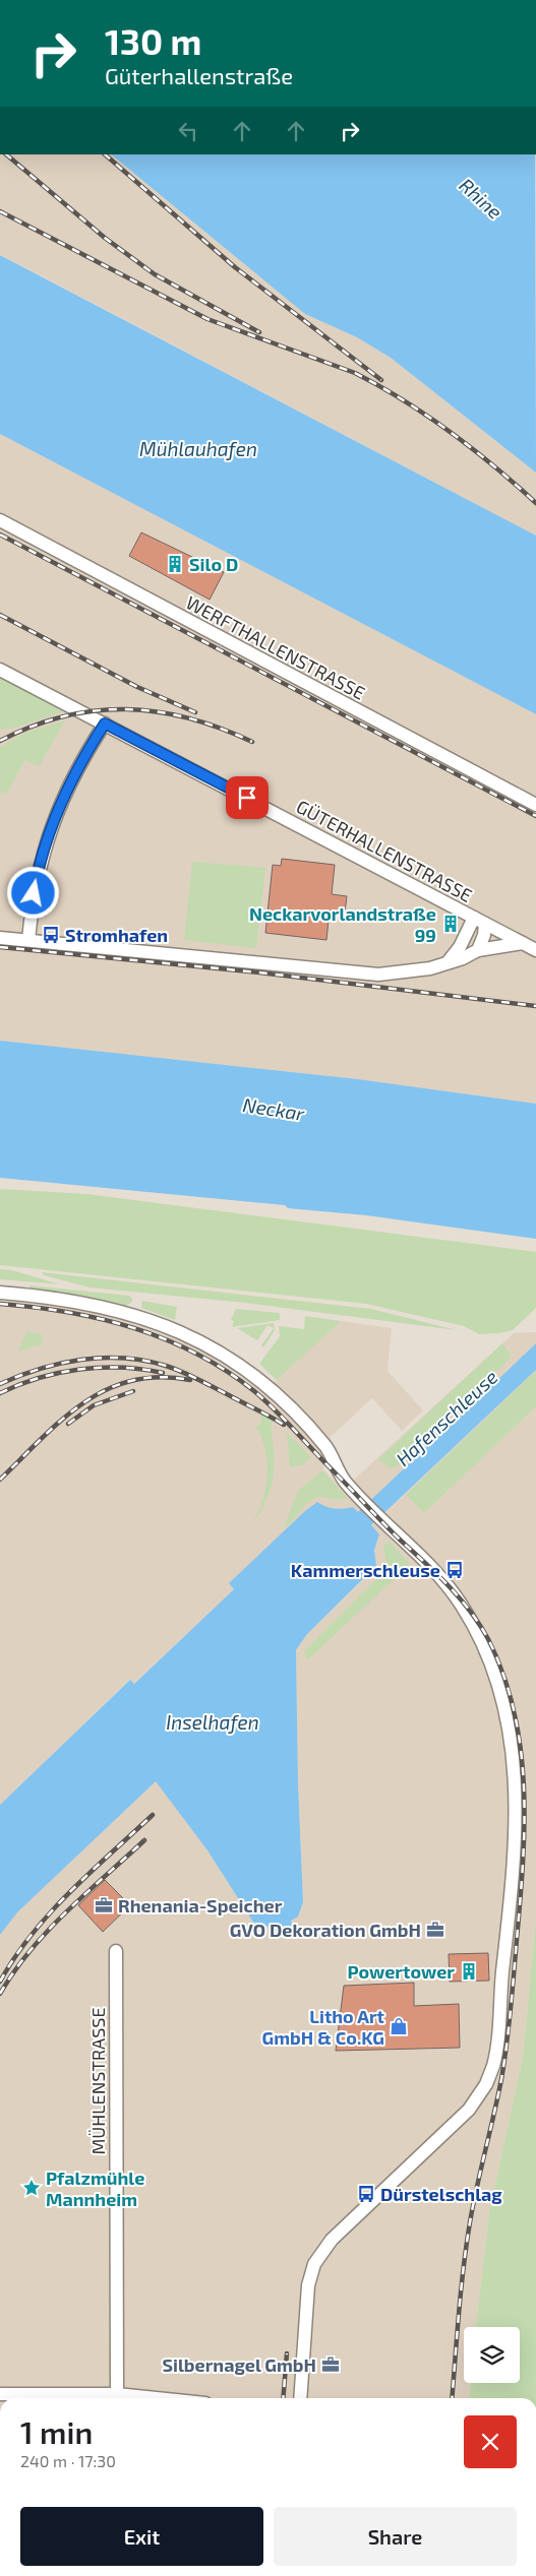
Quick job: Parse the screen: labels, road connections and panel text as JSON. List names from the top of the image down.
{
  "streets": {
    "street": ["WERFTHALLENSTRASSE", "GÜTERHALLENSTRASSE", "MÜHLENSTRASSE"]
  },
  "water": [
    "Rhine",
    "Mühlauhafen",
    "Neckar",
    "Hafenschleuse",
    "Inselhafen"
  ],
  "places": {
    "building": ["Silo D", "Neckarvorlandstraße 99", "Powertower"],
    "bus stop": ["Stromhafen", "Kammerschleuse", "Dürstelschlag"],
    "office": ["Rhenania-Speicher", "GVO Dekoration GmbH", "Silbernagel GmbH"],
    "shop": ["Litho Art GmbH & Co.KG"],
    "place": ["Pfalzmühle Mannheim"]
  },
  "page": {
    "turn": ["130 m", "Güterhallenstraße"],
    "heading": ["1 min", "240 m · 17:30"],
    "buttons": ["Exit", "Share"]
  }
}
